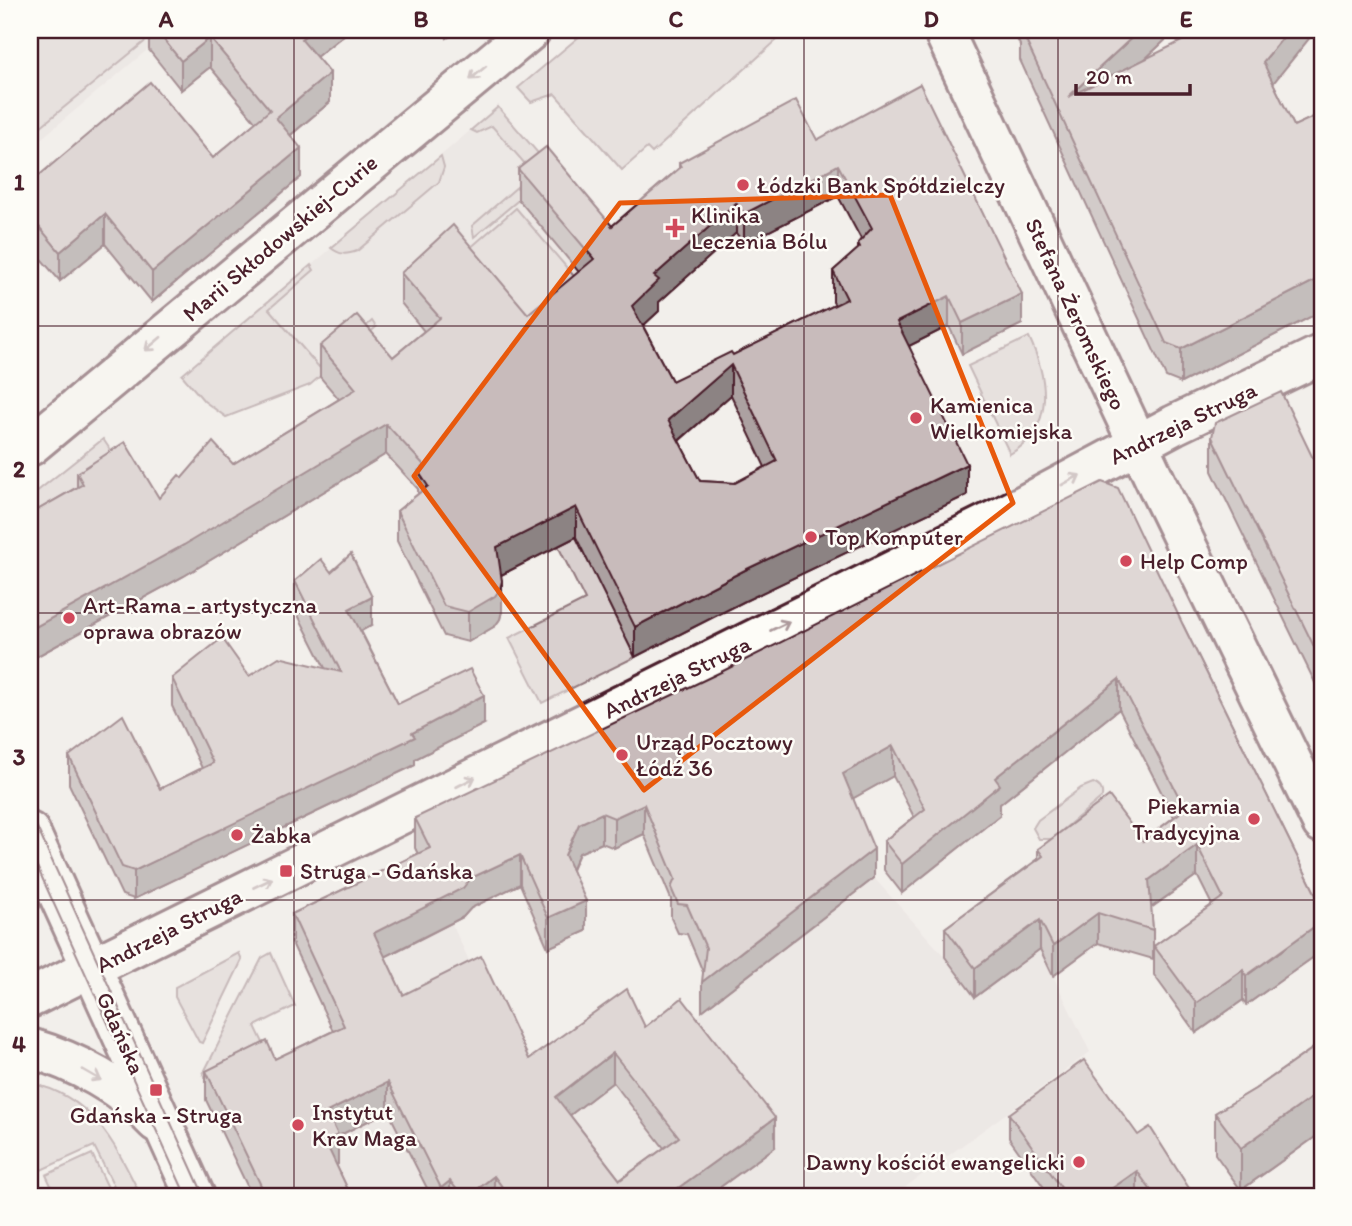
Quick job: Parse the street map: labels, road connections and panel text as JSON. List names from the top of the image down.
{
  "streets": {
    "street": [
      "Marii Skłodowskiej-Curie",
      "Stefana Żeromskiego",
      "Andrzeja Struga",
      "Gdańska"
    ]
  },
  "crossings": [
    ["Stefana Żeromskiego", "Andrzeja Struga"],
    ["Andrzeja Struga", "Gdańska"]
  ],
  "one_way": ["Marii Skłodowskiej-Curie", "Andrzeja Struga"],
  "places": {
    "other": [
      "Łódzki Bank Spółdzielczy",
      "Kamienica Wielkomiejska",
      "Top Komputer",
      "Help Comp",
      "Art-Rama - artystyczna oprawa obrazów",
      "Urząd Pocztowy Łódź 36",
      "Piekarnia Tradycyjna",
      "Żabka",
      "Instytut Krav Maga",
      "Dawny kościół ewangelicki"
    ],
    "health": ["Klinika Leczenia Bólu"],
    "transit": ["Struga - Gdańska", "Gdańska - Struga"]
  },
  "scale_bar": "20 m",
  "grid": {
    "columns": [
      "A",
      "B",
      "C",
      "D",
      "E"
    ],
    "rows": [
      "1",
      "2",
      "3",
      "4"
    ]
  }
}
